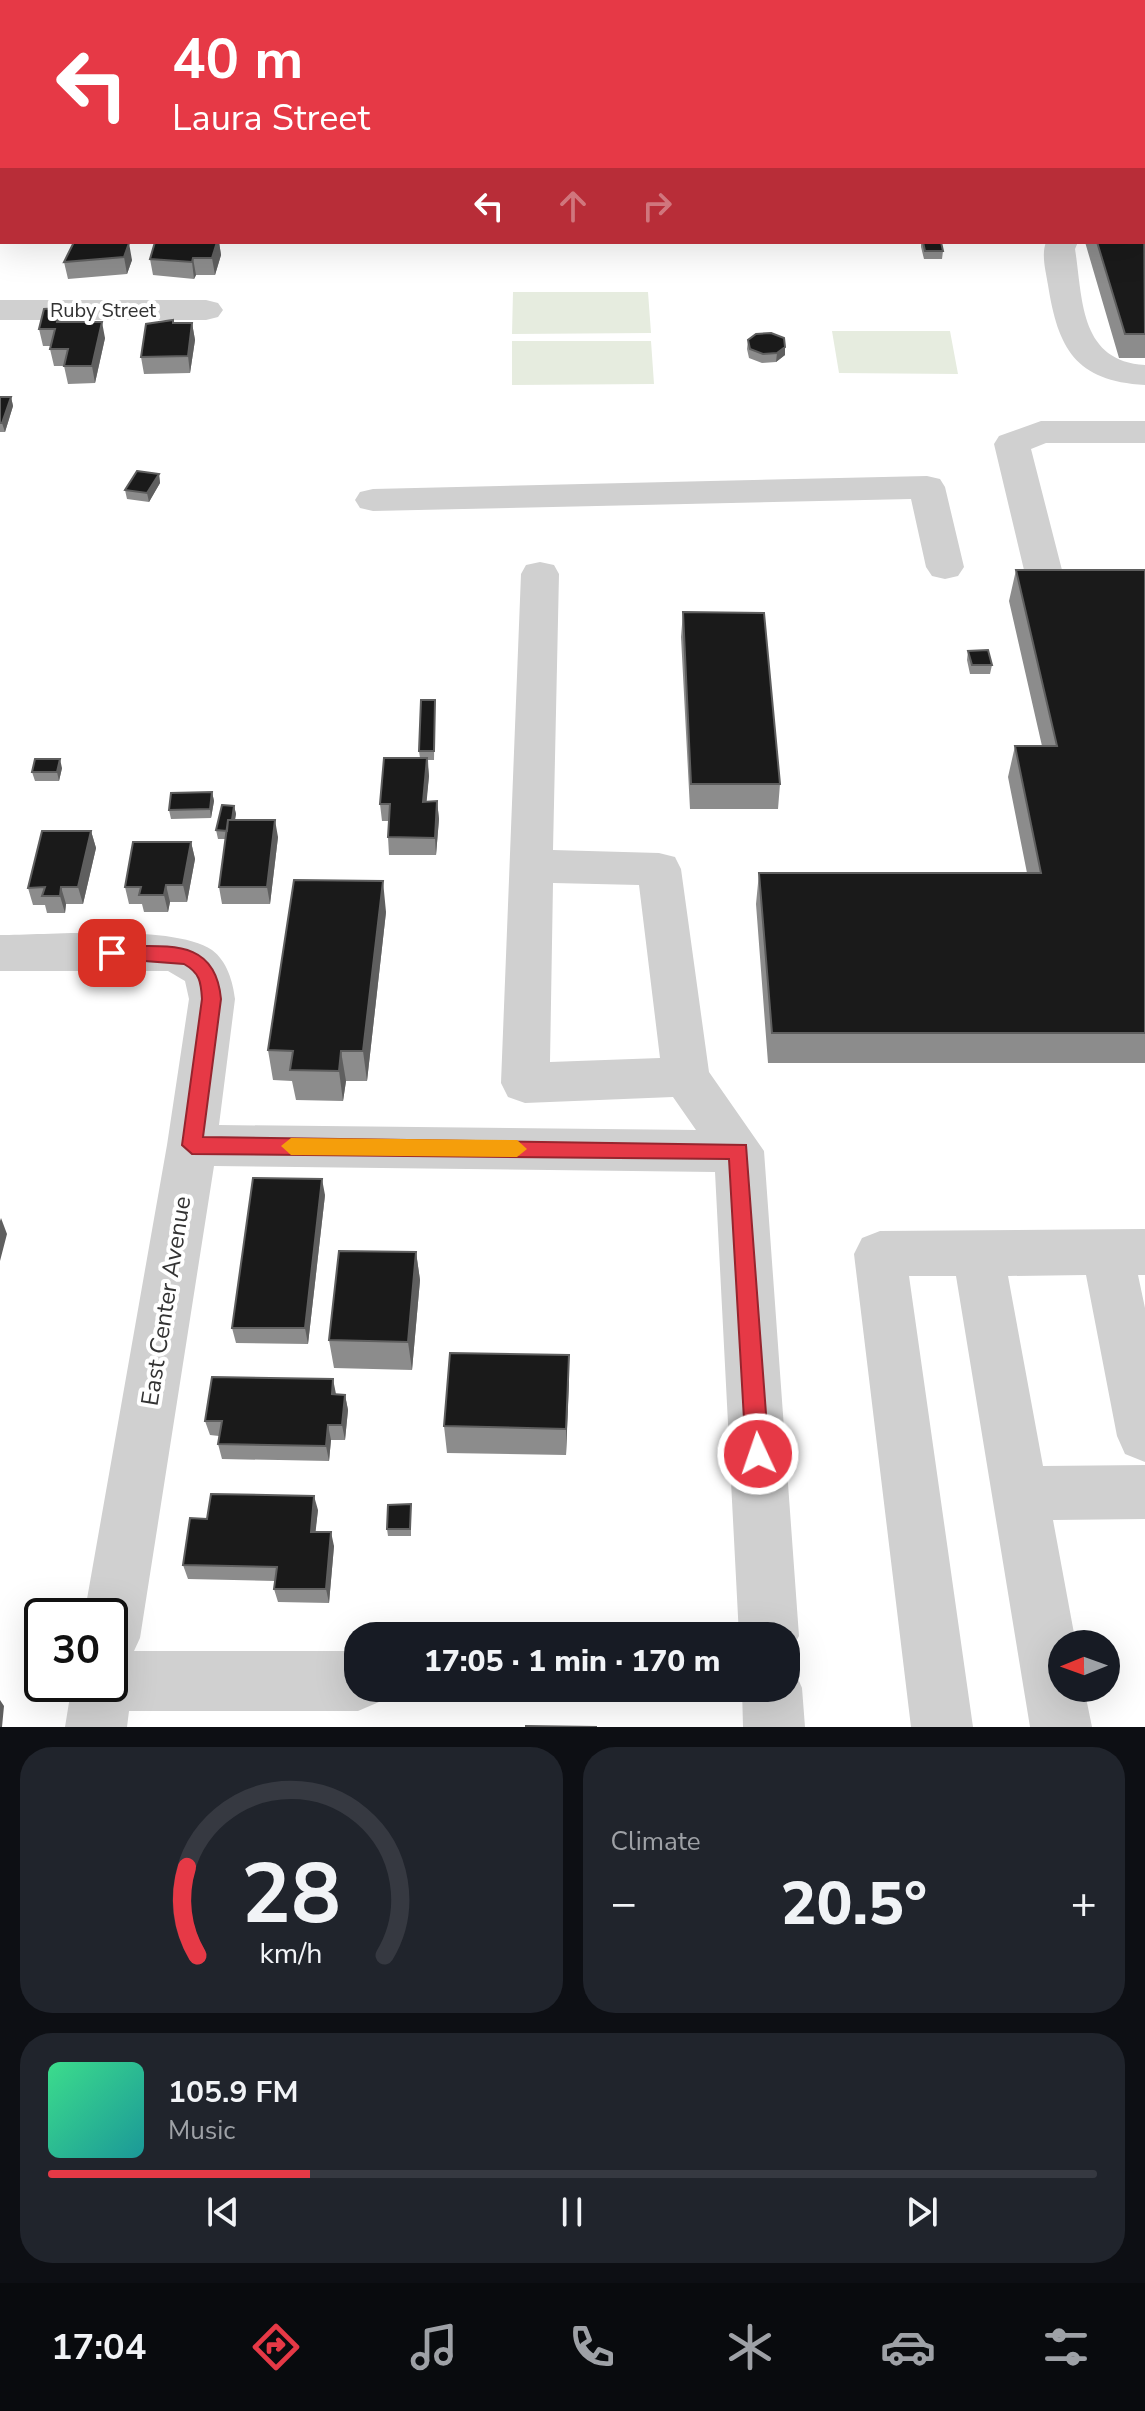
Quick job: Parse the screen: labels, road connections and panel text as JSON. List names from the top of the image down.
{
  "streets": {
    "street": ["Ruby Street", "East Center Avenue"]
  },
  "north": "left",
  "page": {
    "turn": ["40 m", "Laura Street"],
    "limit": "30",
    "trip": "17:05 · 1 min · 170 m",
    "tile": "Climate",
    "heat": ["−", "20.5°", "+"],
    "song": ["105.9 FM", "Music"],
    "tabs": "17:04",
    "gauge": ["28", "km/h"]
  }
}
